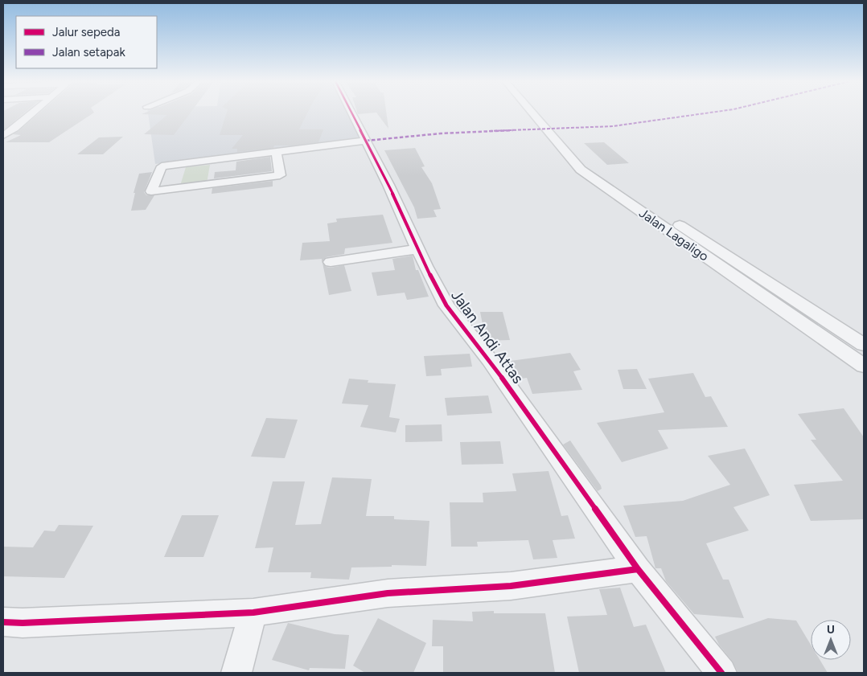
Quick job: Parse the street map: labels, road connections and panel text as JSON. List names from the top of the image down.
{
  "streets": {
    "street": ["Jalan Lagaligo", "Jalan Andi Attas"]
  },
  "legend": ["Jalur sepeda", "Jalan setapak"],
  "north": "top"
}
